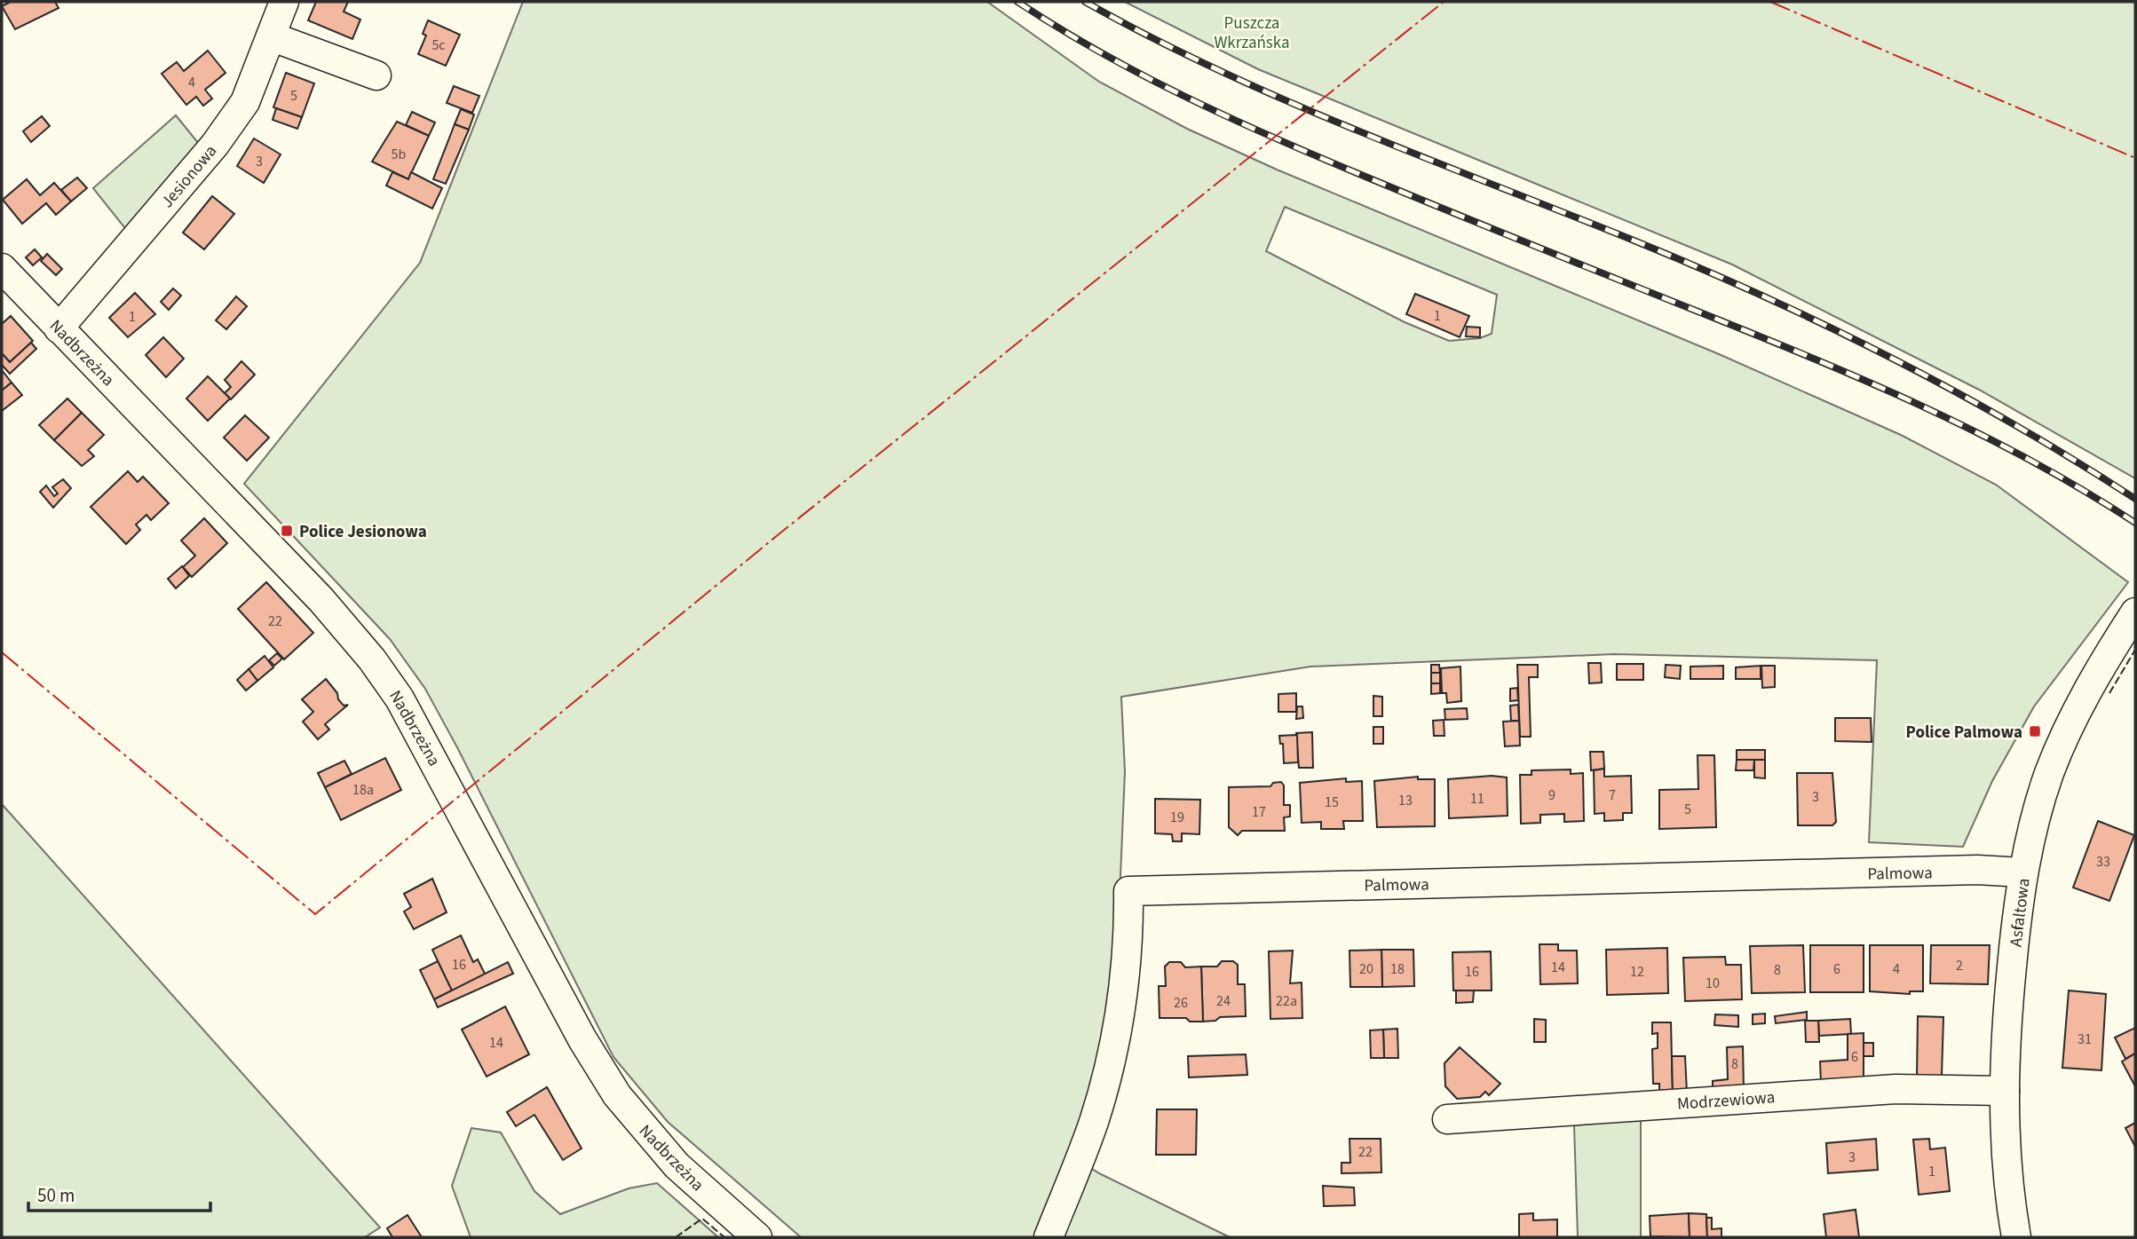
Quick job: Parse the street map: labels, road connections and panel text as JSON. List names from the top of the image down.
{
  "streets": {
    "street": [
      "Jesionowa",
      "Nadbrzeżna",
      "Palmowa",
      "Asfaltowa",
      "Modrzewiowa"
    ]
  },
  "crossings": [
    ["Jesionowa", "Nadbrzeżna"],
    ["Palmowa", "Asfaltowa"],
    ["Asfaltowa", "Modrzewiowa"]
  ],
  "parks": ["Puszcza Wkrzańska"],
  "places": {
    "transit": ["Police Jesionowa", "Police Palmowa"]
  },
  "house_numbers": [
    "5c",
    "4",
    "5",
    "5b",
    "3",
    "1",
    "1",
    "22",
    "18a",
    "9",
    "7",
    "3",
    "11",
    "13",
    "15",
    "5",
    "17",
    "19",
    "33",
    "16",
    "2",
    "14",
    "20",
    "18",
    "6",
    "4",
    "8",
    "16",
    "12",
    "10",
    "24",
    "22a",
    "26",
    "31",
    "14",
    "6",
    "8",
    "22",
    "3",
    "1"
  ],
  "scale_bar": "50 m"
}
